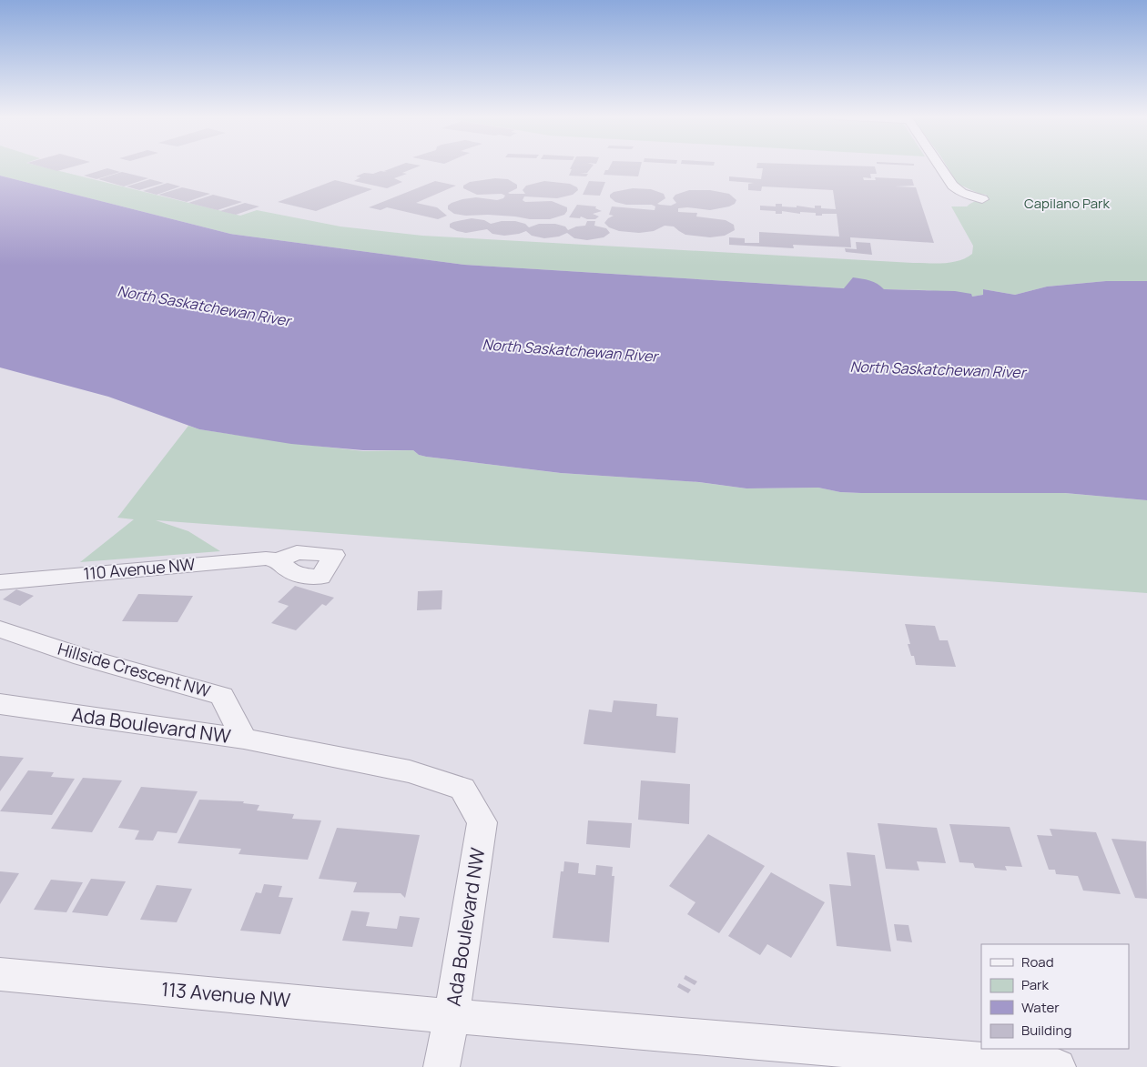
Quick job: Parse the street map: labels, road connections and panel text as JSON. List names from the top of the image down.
{
  "streets": {
    "street": [
      "110 Avenue NW",
      "Hillside Crescent NW",
      "Ada Boulevard NW",
      "113 Avenue NW"
    ]
  },
  "crossings": [
    ["Hillside Crescent NW", "Ada Boulevard NW"],
    ["Ada Boulevard NW", "113 Avenue NW"]
  ],
  "water": ["North Saskatchewan River"],
  "parks": ["Capilano Park"],
  "legend": [
    "Road",
    "Park",
    "Water",
    "Building"
  ]
}
